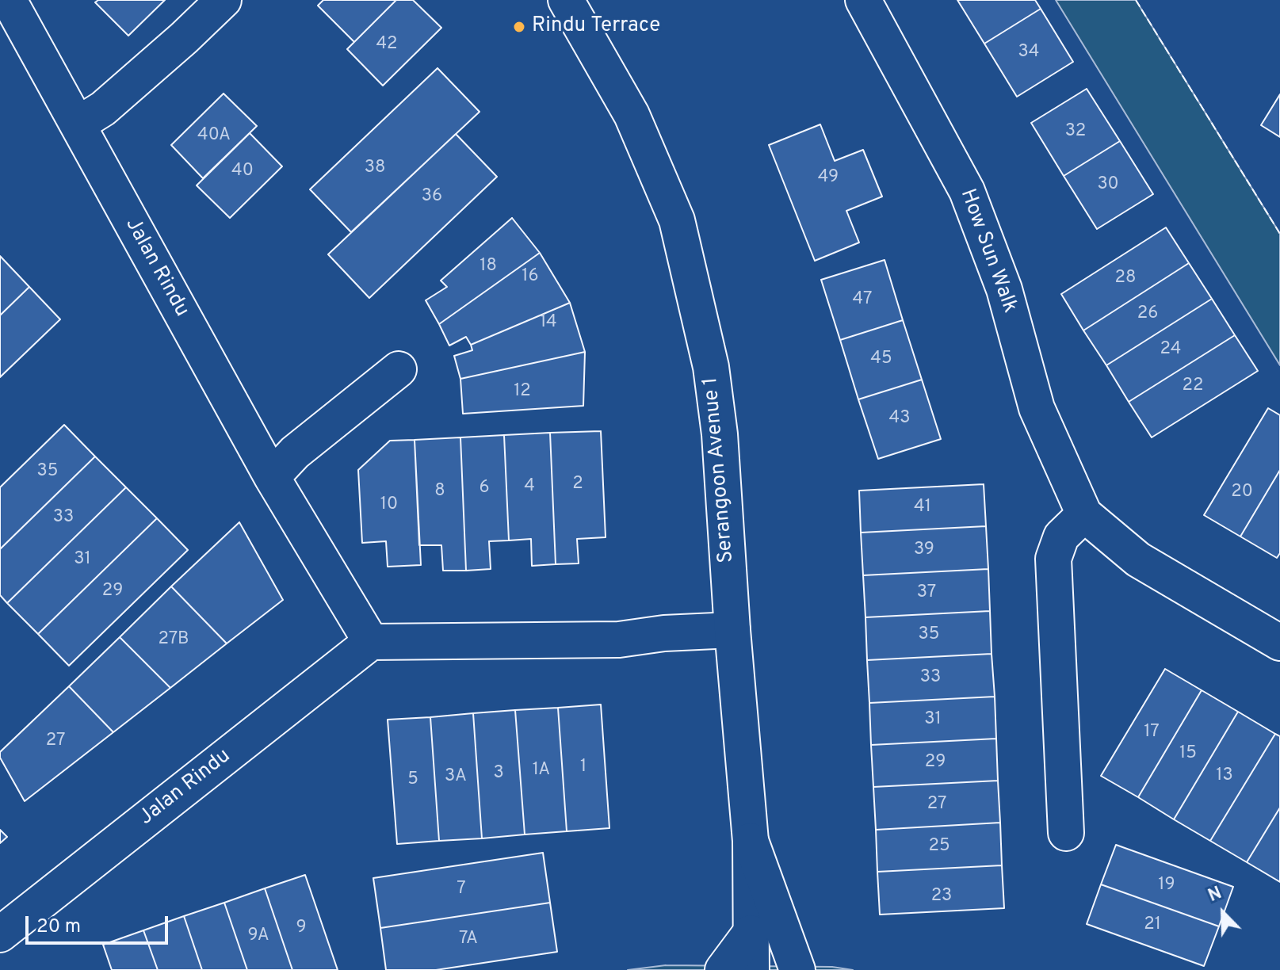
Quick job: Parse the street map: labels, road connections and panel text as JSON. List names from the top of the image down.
{
  "streets": {
    "main road": ["How Sun Walk", "Jalan Rindu", "Serangoon Avenue 1"]
  },
  "places": ["Rindu Terrace"],
  "house_numbers": [
    "42",
    "34",
    "32",
    "40A",
    "38",
    "40",
    "49",
    "30",
    "36",
    "18",
    "16",
    "28",
    "47",
    "26",
    "14",
    "24",
    "45",
    "22",
    "12",
    "43",
    "35",
    "2",
    "4",
    "6",
    "8",
    "20",
    "10",
    "41",
    "33",
    "39",
    "31",
    "29",
    "37",
    "35",
    "27B",
    "33",
    "31",
    "17",
    "27",
    "15",
    "29",
    "1",
    "1A",
    "3",
    "13",
    "3A",
    "5",
    "27",
    "25",
    "19",
    "7",
    "23",
    "21",
    "9",
    "9A",
    "7A"
  ],
  "scale_bar": "20 m",
  "north": "top left"
}
